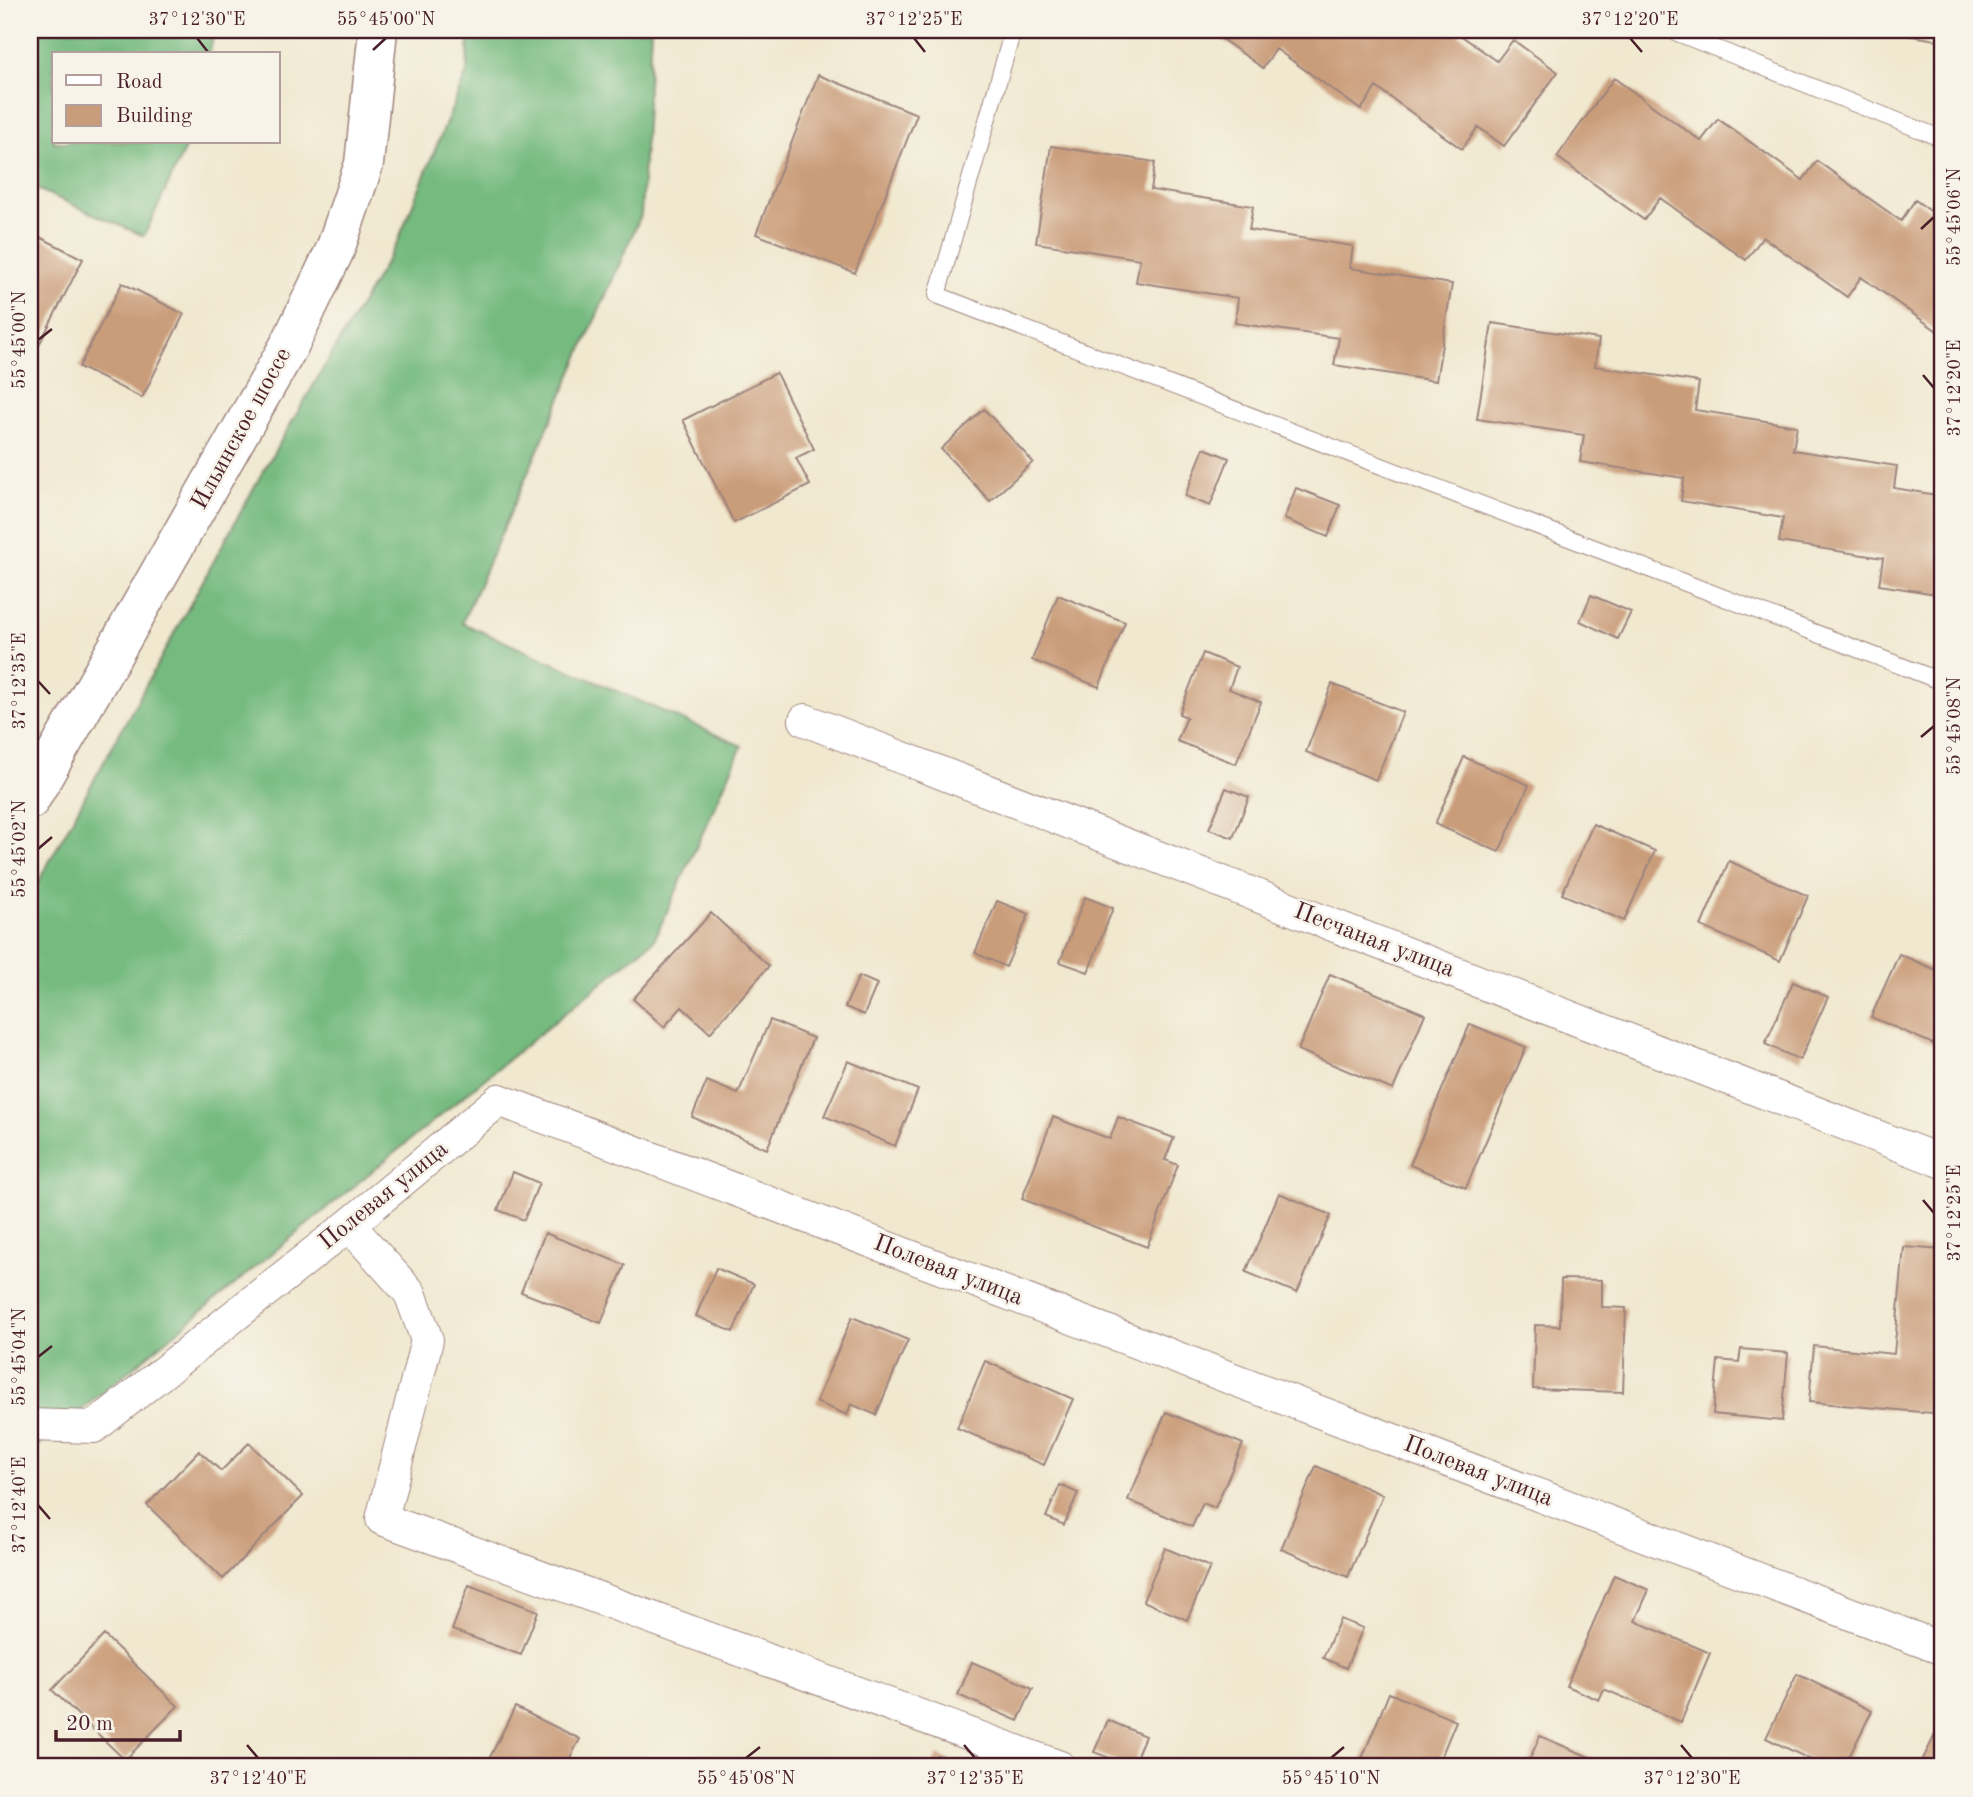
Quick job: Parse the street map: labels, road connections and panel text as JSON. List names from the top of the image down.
{
  "streets": {
    "main road": ["Ильинское шоссе"],
    "street": ["Песчаная улица", "Полевая улица"]
  },
  "legend": ["Road", "Building"],
  "scale_bar": "20 m",
  "coordinates": [
    "37°12'30\"E",
    "55°45'00\"N",
    "37°12'25\"E",
    "37°12'20\"E",
    "55°45'06\"N",
    "37°12'35\"E",
    "55°45'08\"N",
    "55°45'02\"N",
    "55°45'04\"N",
    "37°12'40\"E",
    "55°45'10\"N"
  ]
}
